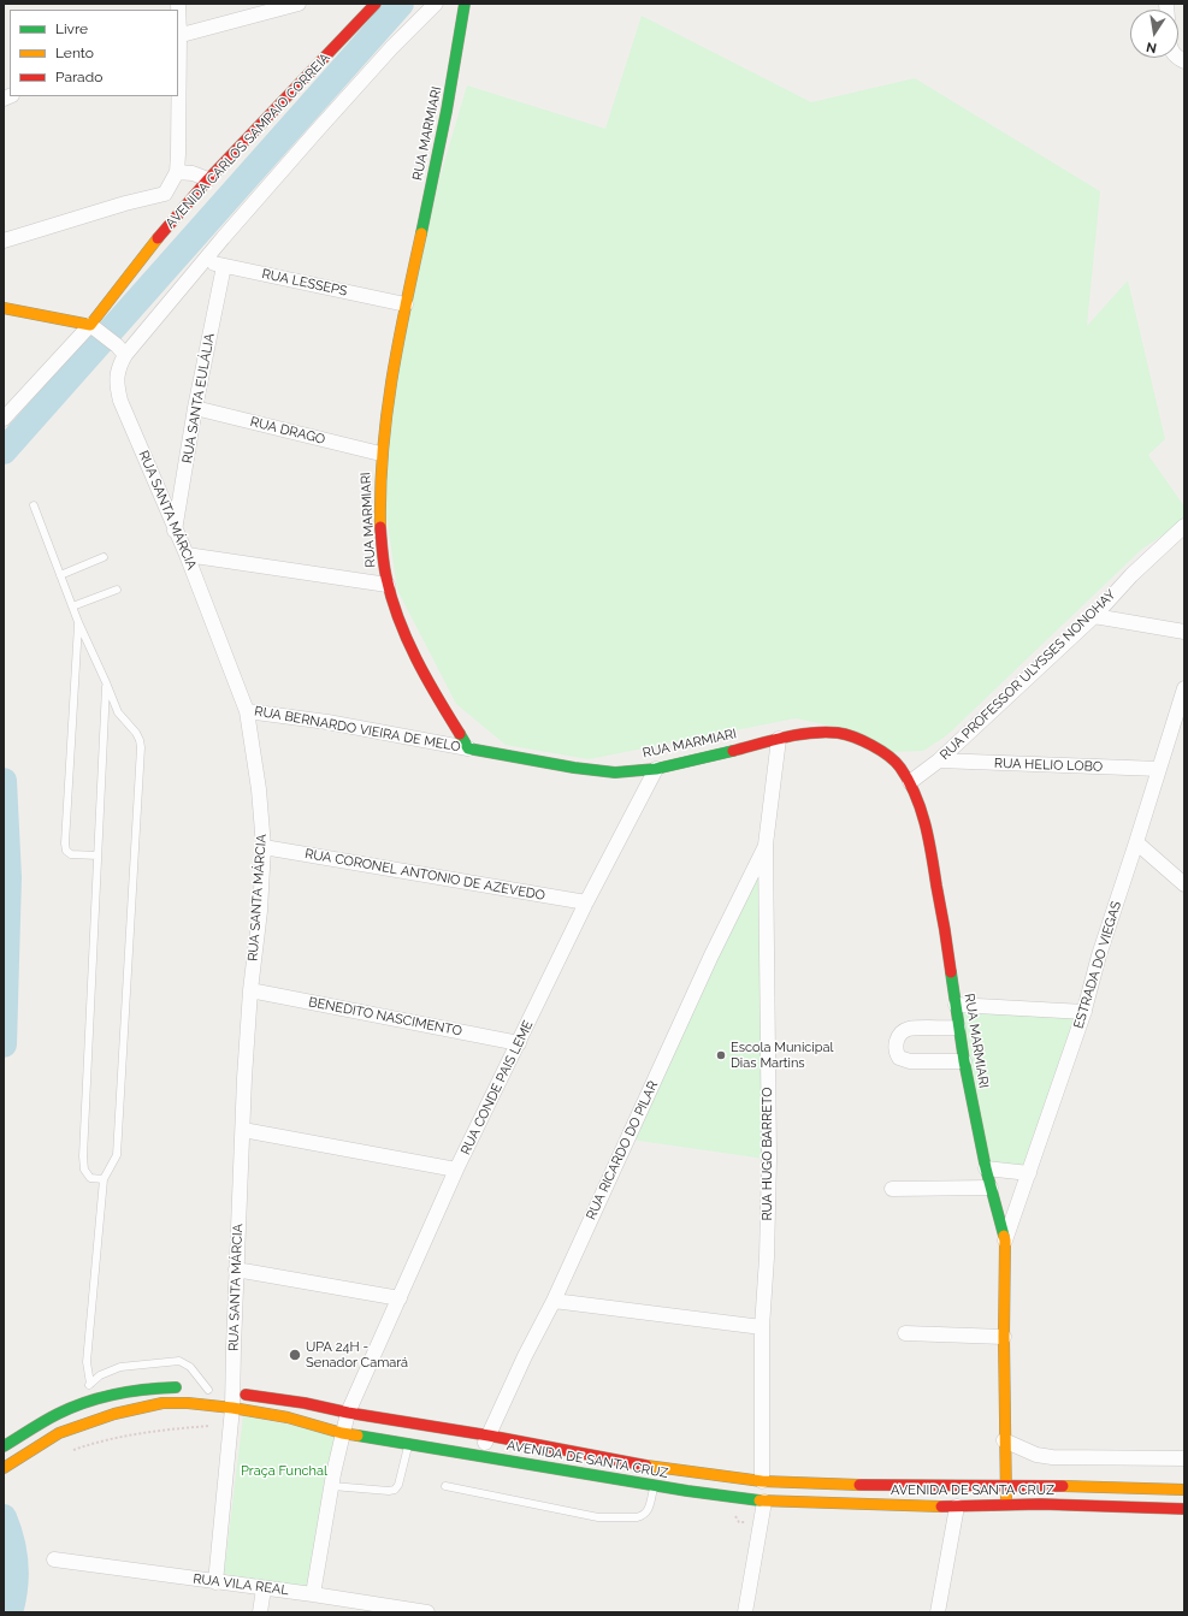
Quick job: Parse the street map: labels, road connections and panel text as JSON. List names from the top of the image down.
{
  "streets": {
    "street": [
      "RUA MARMIARI",
      "AVENIDA CARLOS SAMPAIO CORREIA",
      "RUA LESSEPS",
      "RUA SANTA EULÁLIA",
      "RUA DRAGO",
      "RUA SANTA MÁRCIA",
      "RUA PROFESSOR ULYSSES NONOHAY",
      "RUA BERNARDO VIEIRA DE MELO",
      "RUA HELIO LOBO",
      "RUA CORONEL ANTONIO DE AZEVEDO",
      "ESTRADA DO VIEGAS",
      "BENEDITO NASCIMENTO",
      "RUA CONDE PAIS LEME",
      "RUA RICARDO DO PILAR",
      "RUA HUGO BARRETO",
      "AVENIDA DE SANTA CRUZ",
      "RUA VILA REAL"
    ]
  },
  "crossings": [
    ["RUA MARMIARI", "RUA LESSEPS"],
    ["RUA MARMIARI", "RUA DRAGO"],
    ["RUA MARMIARI", "RUA PROFESSOR ULYSSES NONOHAY"],
    ["RUA MARMIARI", "RUA BERNARDO VIEIRA DE MELO"],
    ["RUA MARMIARI", "ESTRADA DO VIEGAS"],
    ["RUA MARMIARI", "RUA CONDE PAIS LEME"],
    ["RUA MARMIARI", "RUA HUGO BARRETO"],
    ["RUA MARMIARI", "AVENIDA DE SANTA CRUZ"],
    ["RUA LESSEPS", "RUA SANTA EULÁLIA"],
    ["RUA SANTA EULÁLIA", "RUA DRAGO"],
    ["RUA SANTA EULÁLIA", "RUA SANTA MÁRCIA"],
    ["RUA SANTA MÁRCIA", "RUA BERNARDO VIEIRA DE MELO"],
    ["RUA SANTA MÁRCIA", "RUA CORONEL ANTONIO DE AZEVEDO"],
    ["RUA SANTA MÁRCIA", "BENEDITO NASCIMENTO"],
    ["RUA SANTA MÁRCIA", "AVENIDA DE SANTA CRUZ"],
    ["RUA PROFESSOR ULYSSES NONOHAY", "RUA HELIO LOBO"],
    ["RUA HELIO LOBO", "ESTRADA DO VIEGAS"],
    ["RUA CORONEL ANTONIO DE AZEVEDO", "RUA CONDE PAIS LEME"],
    ["BENEDITO NASCIMENTO", "RUA CONDE PAIS LEME"],
    ["RUA CONDE PAIS LEME", "AVENIDA DE SANTA CRUZ"],
    ["RUA RICARDO DO PILAR", "RUA HUGO BARRETO"],
    ["RUA RICARDO DO PILAR", "AVENIDA DE SANTA CRUZ"],
    ["RUA HUGO BARRETO", "AVENIDA DE SANTA CRUZ"]
  ],
  "parks": ["Praça Funchal"],
  "places": ["Escola Municipal Dias Martins", "UPA 24H - Senador Camará"],
  "legend": ["Livre", "Lento", "Parado"],
  "north": "bottom"
}
